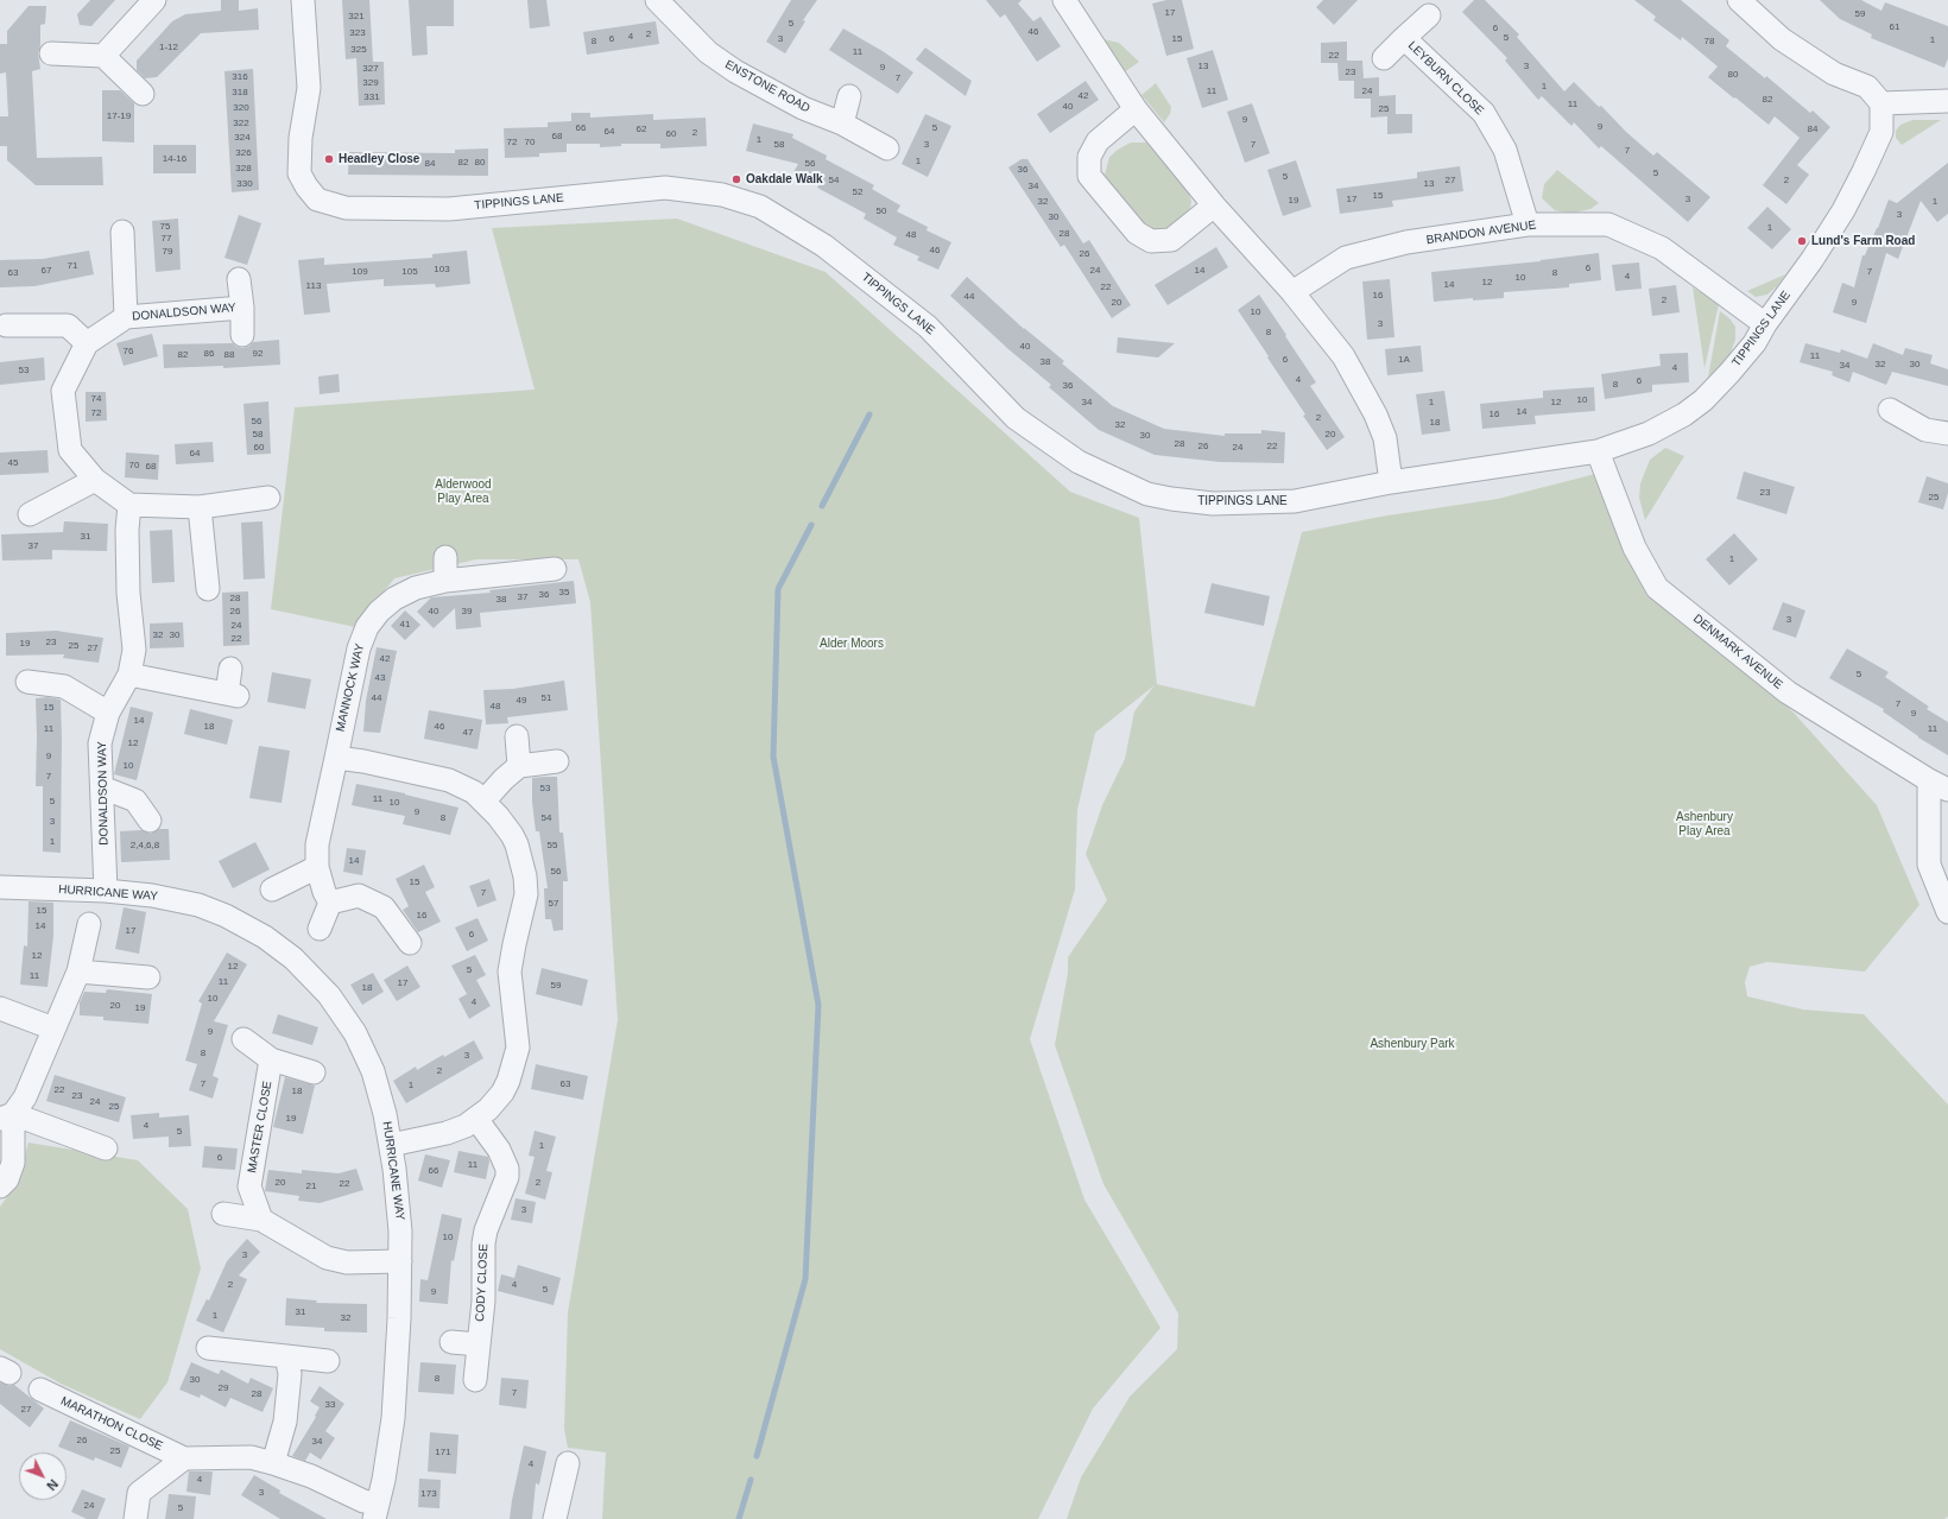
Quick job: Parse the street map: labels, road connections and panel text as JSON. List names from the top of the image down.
{
  "streets": {
    "street": [
      "LEYBURN CLOSE",
      "ENSTONE ROAD",
      "TIPPINGS LANE",
      "BRANDON AVENUE",
      "DONALDSON WAY",
      "DENMARK AVENUE",
      "MANNOCK WAY",
      "HURRICANE WAY",
      "MASTER CLOSE",
      "CODY CLOSE",
      "MARATHON CLOSE"
    ]
  },
  "crossings": [
    ["LEYBURN CLOSE", "BRANDON AVENUE"],
    ["TIPPINGS LANE", "BRANDON AVENUE"],
    ["TIPPINGS LANE", "DENMARK AVENUE"],
    ["DONALDSON WAY", "HURRICANE WAY"],
    ["HURRICANE WAY", "MARATHON CLOSE"]
  ],
  "parks": [
    "Alderwood Play Area",
    "Alder Moors",
    "Ashenbury Play Area",
    "Ashenbury Park"
  ],
  "places": ["Headley Close", "Oakdale Walk", "Lund's Farm Road"],
  "house_numbers": [
    "17",
    "59",
    "321",
    "5",
    "61",
    "6",
    "46",
    "323",
    "2",
    "4",
    "5",
    "6",
    "3",
    "15",
    "1",
    "8",
    "78",
    "1-12",
    "325",
    "11",
    "22",
    "13",
    "3",
    "9",
    "327",
    "23",
    "80",
    "316",
    "7",
    "329",
    "1",
    "11",
    "24",
    "318",
    "42",
    "331",
    "82",
    "11",
    "40",
    "320",
    "25",
    "17-19",
    "9",
    "322",
    "9",
    "66",
    "5",
    "62",
    "84",
    "64",
    "2",
    "60",
    "68",
    "324",
    "1",
    "72",
    "70",
    "58",
    "3",
    "7",
    "7",
    "326",
    "14-16",
    "1",
    "82",
    "80",
    "84",
    "56",
    "328",
    "36",
    "5",
    "5",
    "54",
    "27",
    "2",
    "330",
    "13",
    "34",
    "52",
    "15",
    "17",
    "3",
    "19",
    "32",
    "1",
    "50",
    "3",
    "30",
    "75",
    "1",
    "28",
    "48",
    "77",
    "46",
    "79",
    "26",
    "71",
    "6",
    "103",
    "67",
    "24",
    "14",
    "109",
    "105",
    "7",
    "63",
    "8",
    "4",
    "10",
    "12",
    "14",
    "113",
    "22",
    "16",
    "44",
    "2",
    "20",
    "9",
    "10",
    "3",
    "8",
    "40",
    "76",
    "86",
    "92",
    "82",
    "88",
    "11",
    "6",
    "1A",
    "38",
    "32",
    "30",
    "34",
    "4",
    "53",
    "4",
    "6",
    "8",
    "36",
    "74",
    "10",
    "34",
    "1",
    "12",
    "14",
    "72",
    "16",
    "2",
    "56",
    "18",
    "32",
    "58",
    "20",
    "30",
    "28",
    "26",
    "22",
    "60",
    "24",
    "64",
    "45",
    "70",
    "68",
    "23",
    "25",
    "31",
    "37",
    "1",
    "35",
    "36",
    "37",
    "28",
    "38",
    "26",
    "40",
    "39",
    "3",
    "41",
    "24",
    "32",
    "30",
    "22",
    "23",
    "19",
    "25",
    "27",
    "42",
    "5",
    "43",
    "44",
    "51",
    "49",
    "7",
    "48",
    "15",
    "9",
    "14",
    "18",
    "46",
    "11",
    "11",
    "47",
    "12",
    "9",
    "10",
    "7",
    "53",
    "11",
    "5",
    "10",
    "9",
    "8",
    "54",
    "3",
    "1",
    "2,4,6,8",
    "55",
    "14",
    "56",
    "15",
    "7",
    "57",
    "15",
    "16",
    "14",
    "17",
    "6",
    "12",
    "12",
    "5",
    "11",
    "11",
    "17",
    "59",
    "18",
    "10",
    "4",
    "20",
    "19",
    "9",
    "8",
    "3",
    "2",
    "7",
    "63",
    "1",
    "22",
    "18",
    "23",
    "24",
    "25",
    "19",
    "4",
    "5",
    "1",
    "6",
    "11",
    "66",
    "20",
    "2",
    "22",
    "21",
    "3",
    "10",
    "3",
    "2",
    "4",
    "5",
    "9",
    "31",
    "1",
    "32",
    "8",
    "30",
    "29",
    "7",
    "28",
    "33",
    "27",
    "26",
    "34",
    "25",
    "171",
    "4",
    "4",
    "3",
    "173",
    "24",
    "5"
  ],
  "north": "bottom right"
}
